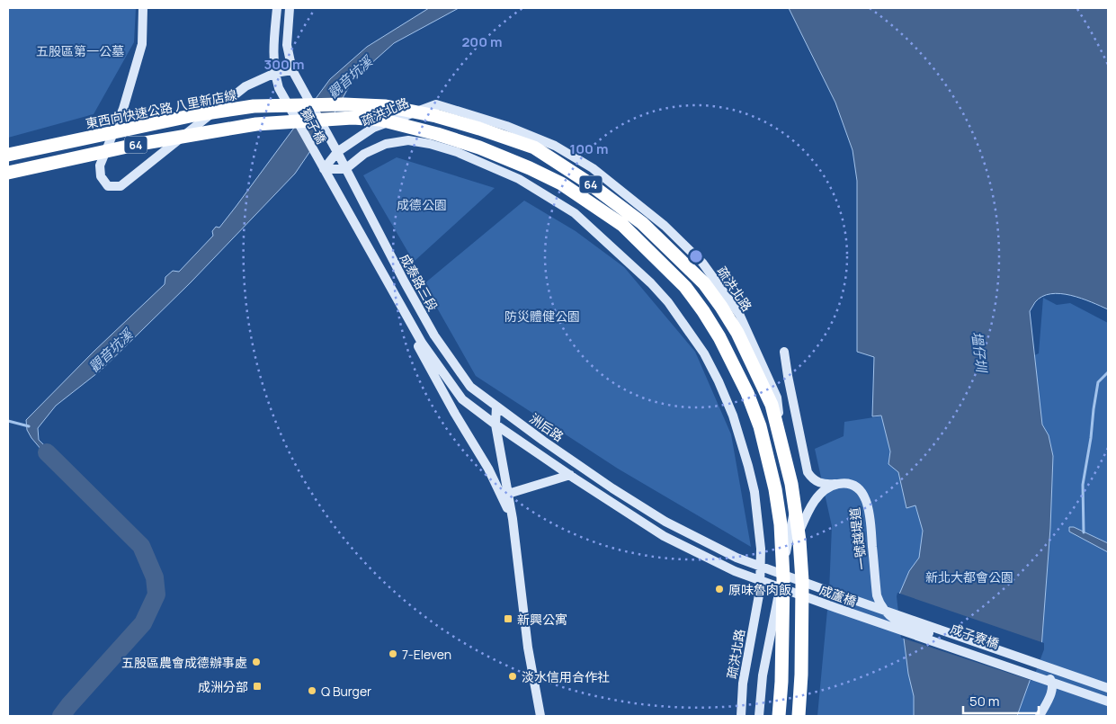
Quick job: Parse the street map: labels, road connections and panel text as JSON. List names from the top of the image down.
{
  "streets": {
    "highway": ["東西向快速公路 八里新店線", "64"],
    "main road": [
      "疏洪北路",
      "獅子橋",
      "成泰路三段",
      "洲后路",
      "一號越堤道",
      "成蘆橋",
      "成子寮橋"
    ]
  },
  "crossings": [
    ["疏洪北路", "獅子橋"],
    ["疏洪北路", "成泰路三段"],
    ["獅子橋", "成泰路三段"],
    ["成泰路三段", "洲后路"],
    ["洲后路", "成蘆橋"],
    ["一號越堤道", "成子寮橋"]
  ],
  "water": ["觀音坑溪", "塭仔圳"],
  "parks": [
    "五股區第一公墓",
    "成德公園",
    "防災體健公園",
    "新北大都會公園"
  ],
  "places": {
    "other": [
      "原味魯肉飯",
      "7-Eleven",
      "五股區農會成德辦事處",
      "淡水信用合作社",
      "Q Burger"
    ],
    "transit": ["新興公寓", "成洲分部"]
  },
  "scale_bar": "50 m",
  "rings": ["200 m", "300 m", "100 m"]
}
